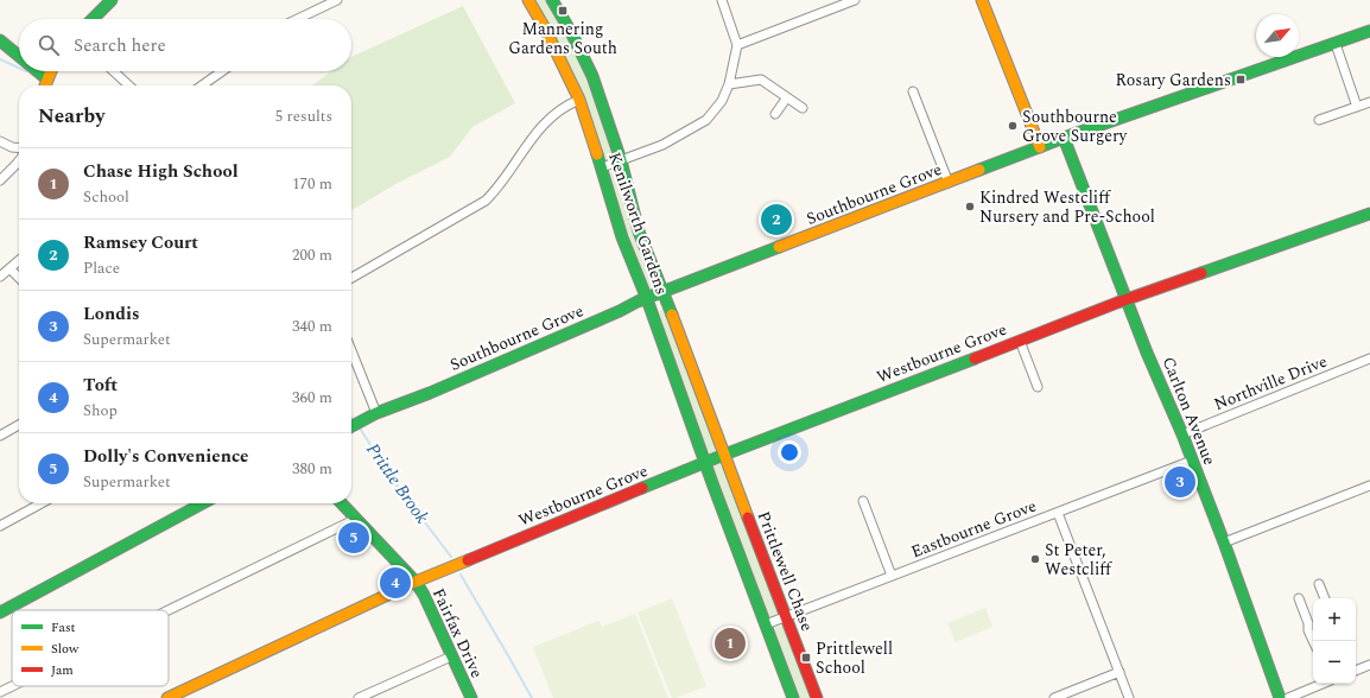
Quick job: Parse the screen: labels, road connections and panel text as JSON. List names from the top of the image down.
{
  "streets": {
    "street": [
      "Southbourne Grove",
      "Kenilworth Gardens",
      "Westbourne Grove",
      "Northville Drive",
      "Carlton Avenue",
      "Eastbourne Grove",
      "Prittlewell Chase",
      "Fairfax Drive"
    ]
  },
  "crossings": [
    ["Southbourne Grove", "Kenilworth Gardens"],
    ["Southbourne Grove", "Carlton Avenue"],
    ["Kenilworth Gardens", "Westbourne Grove"],
    ["Kenilworth Gardens", "Prittlewell Chase"],
    ["Westbourne Grove", "Carlton Avenue"],
    ["Westbourne Grove", "Prittlewell Chase"],
    ["Westbourne Grove", "Fairfax Drive"],
    ["Northville Drive", "Carlton Avenue"],
    ["Carlton Avenue", "Eastbourne Grove"],
    ["Eastbourne Grove", "Prittlewell Chase"]
  ],
  "water": ["Prittle Brook"],
  "places": {
    "transit": ["Mannering Gardens South", "Rosary Gardens", "Prittlewell School"],
    "other": ["Southbourne Grove Surgery", "Kindred Westcliff Nursery and Pre-School", "St Peter, Westcliff"]
  },
  "legend": ["Fast", "Slow", "Jam"],
  "north": "top right",
  "page": {
    "search": "Search here",
    "heading": ["Nearby", "5 results"],
    "list": [
      {
        "mark": "1",
        "name": "Chase High School",
        "note": "School",
        "value": "170 m"
      },
      {
        "mark": "2",
        "name": "Ramsey Court",
        "note": "Place",
        "value": "200 m"
      },
      {
        "mark": "3",
        "name": "Londis",
        "note": "Supermarket",
        "value": "340 m"
      },
      {
        "mark": "4",
        "name": "Toft",
        "note": "Shop",
        "value": "360 m"
      },
      {
        "mark": "5",
        "name": "Dolly's Convenience",
        "note": "Supermarket",
        "value": "380 m"
      }
    ],
    "pins": [
      "2",
      "3",
      "5",
      "4",
      "1"
    ],
    "map_buttons": ["+", "−"]
  }
}
